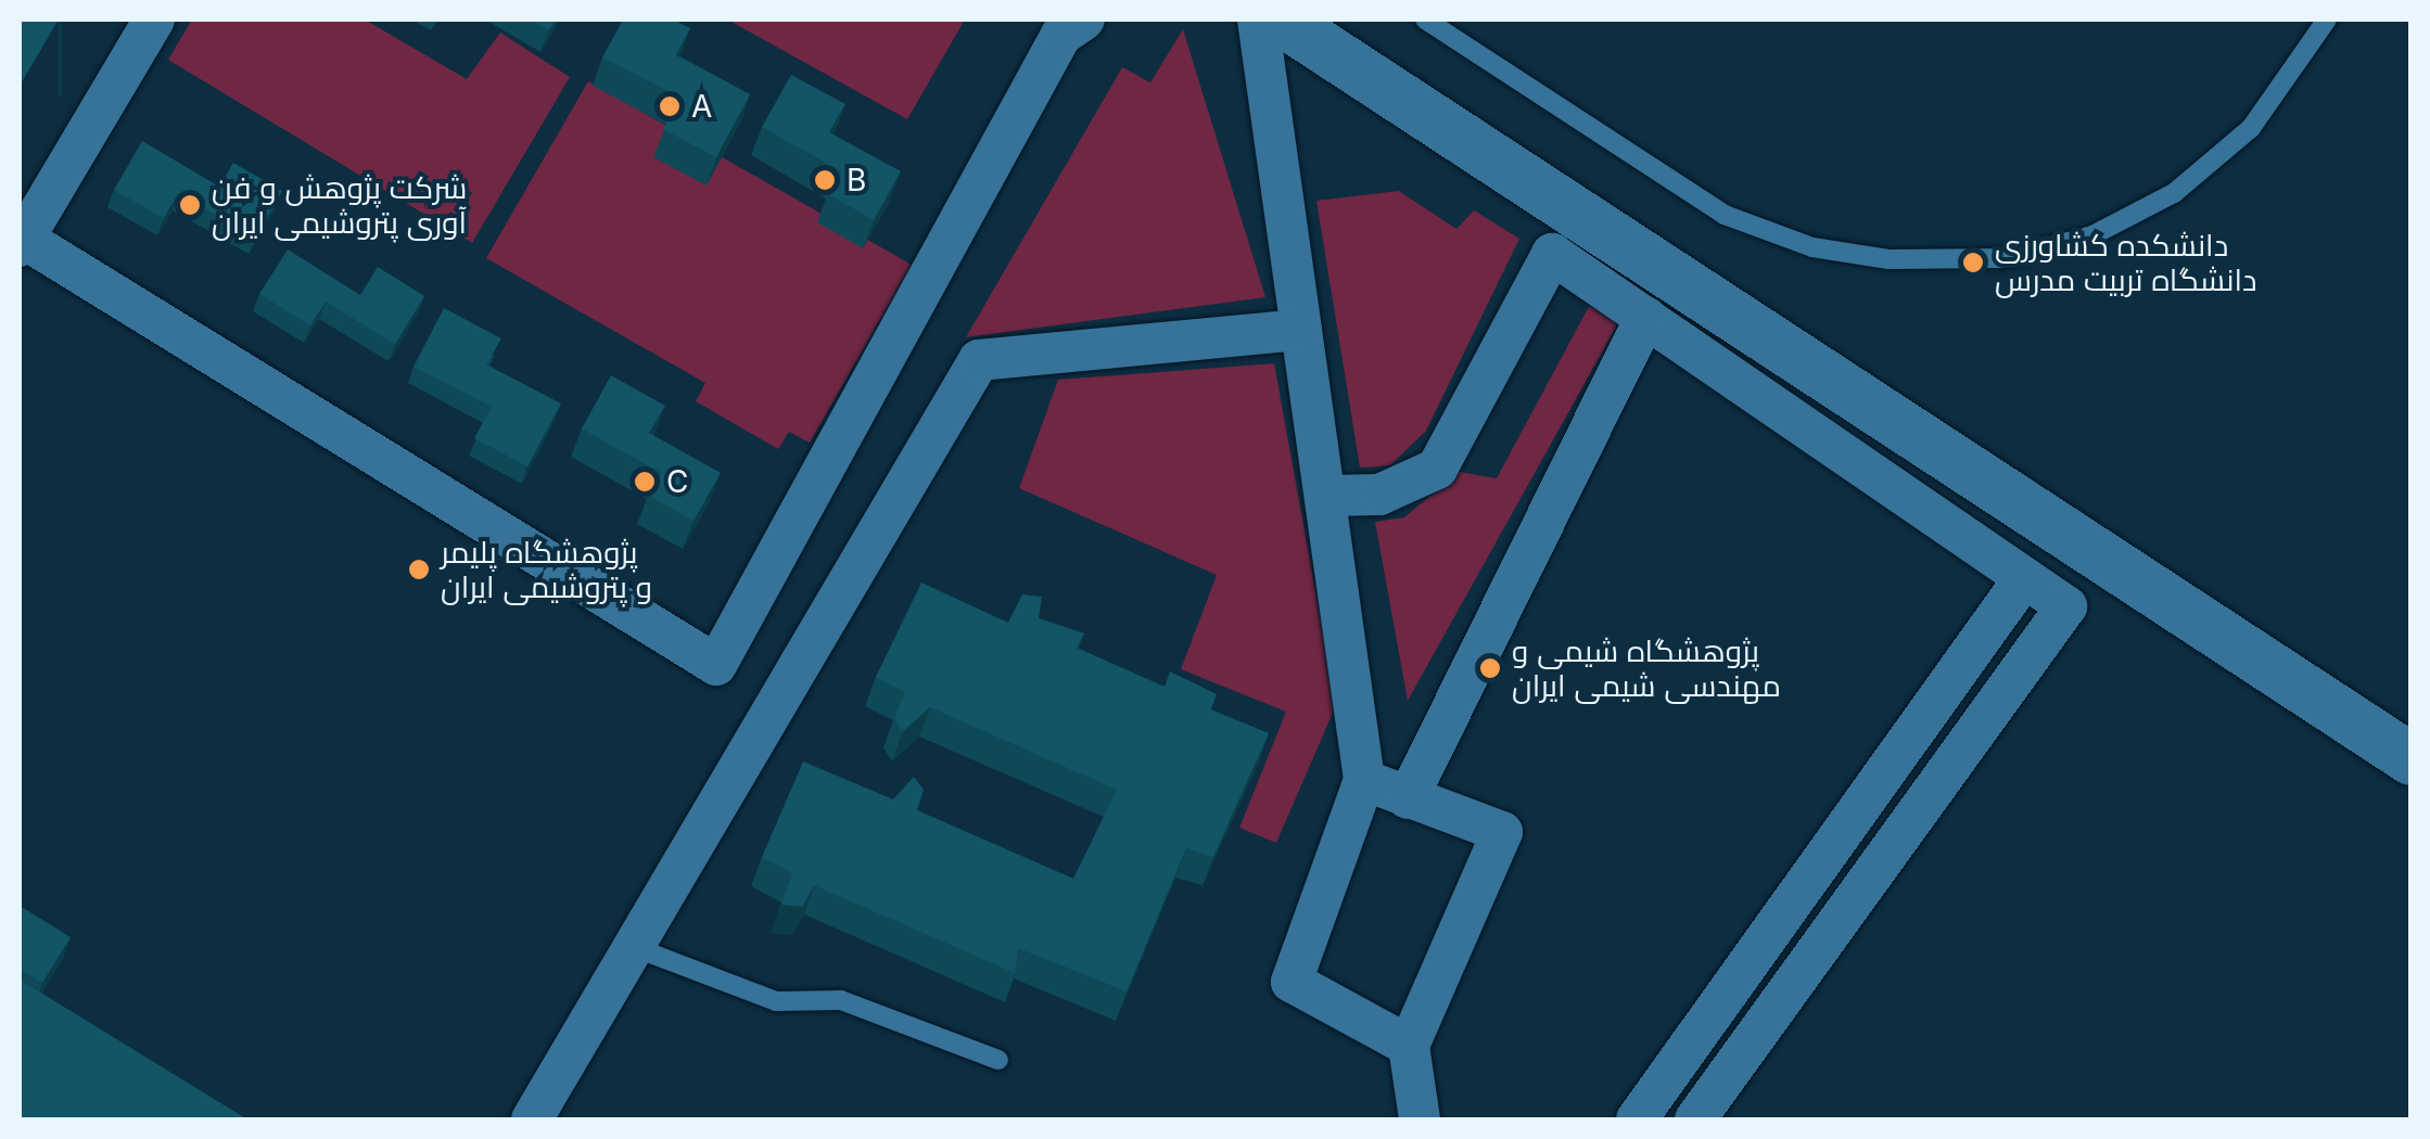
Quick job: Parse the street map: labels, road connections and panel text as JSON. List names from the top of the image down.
{
  "places": [
    "A",
    "B",
    "شرکت پژوهش و فن آوری پتروشیمی ایران",
    "دانشکده کشاورزی دانشگاه تربیت مدرس",
    "C",
    "پژوهشگاه پلیمر و پتروشیمی ایران",
    "پژوهشگاه شیمی و مهندسی شیمی ایران"
  ]
}
